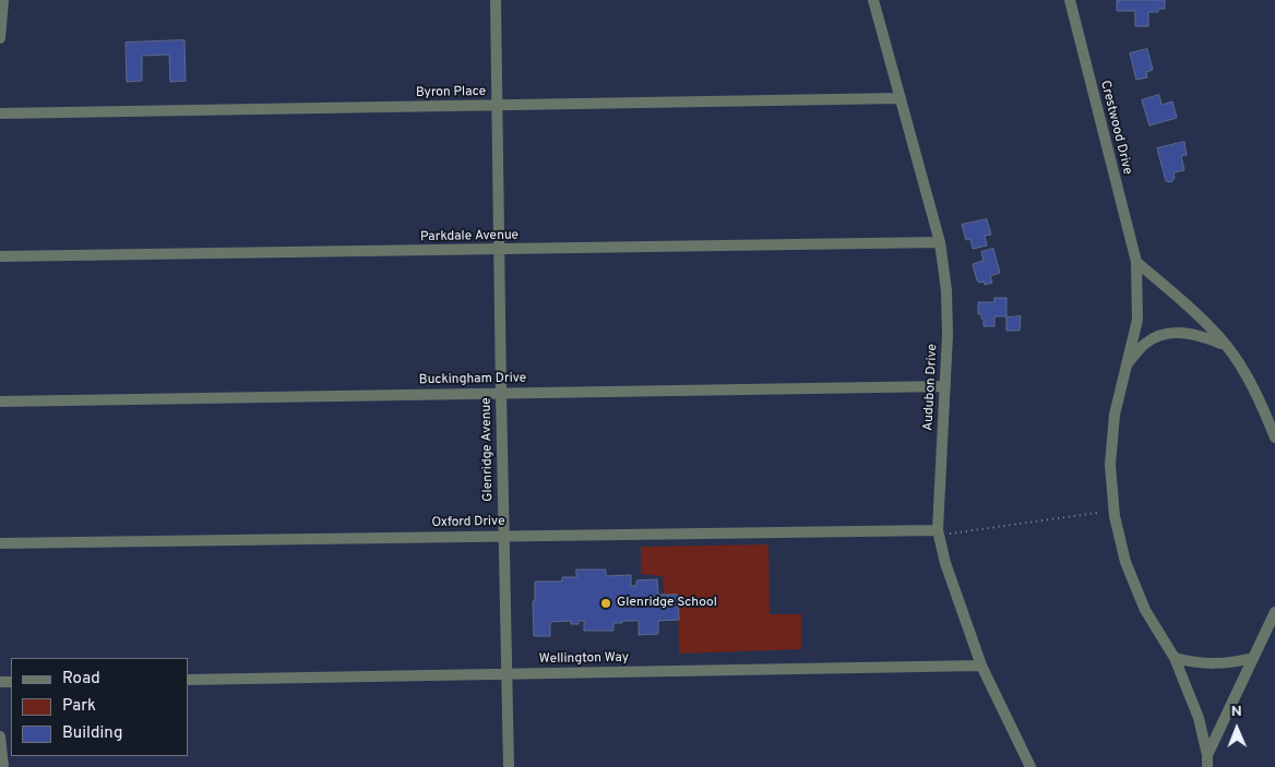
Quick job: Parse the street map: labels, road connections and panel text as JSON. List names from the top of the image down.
{
  "streets": {
    "street": [
      "Byron Place",
      "Crestwood Drive",
      "Parkdale Avenue",
      "Buckingham Drive",
      "Audubon Drive",
      "Glenridge Avenue",
      "Oxford Drive",
      "Wellington Way"
    ]
  },
  "crossings": [
    ["Byron Place", "Audubon Drive"],
    ["Byron Place", "Glenridge Avenue"],
    ["Parkdale Avenue", "Audubon Drive"],
    ["Parkdale Avenue", "Glenridge Avenue"],
    ["Buckingham Drive", "Audubon Drive"],
    ["Buckingham Drive", "Glenridge Avenue"],
    ["Audubon Drive", "Oxford Drive"],
    ["Audubon Drive", "Wellington Way"],
    ["Glenridge Avenue", "Oxford Drive"],
    ["Glenridge Avenue", "Wellington Way"]
  ],
  "places": ["Glenridge School"],
  "legend": ["Road", "Park", "Building"],
  "north": "top"
}
